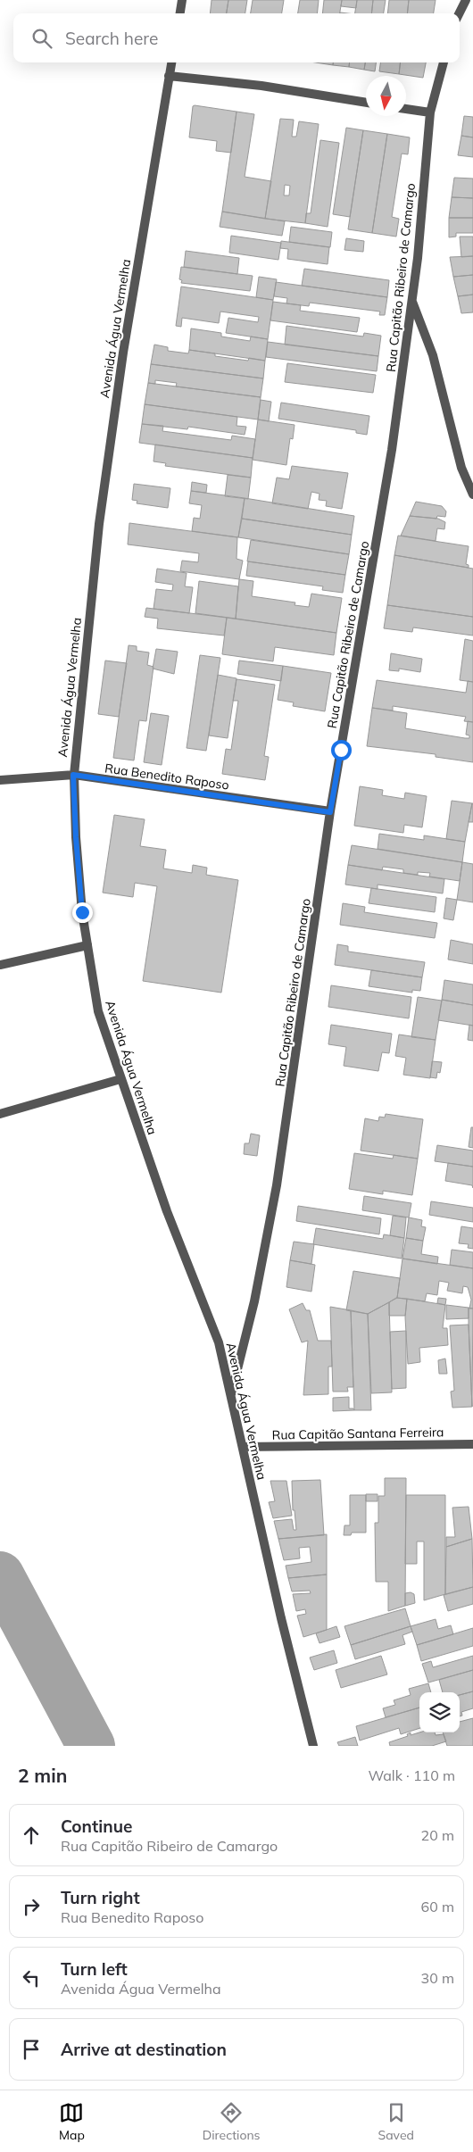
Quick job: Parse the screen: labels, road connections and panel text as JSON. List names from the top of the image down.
{
  "streets": {
    "street": [
      "Rua Capitão Ribeiro de Camargo",
      "Avenida Água Vermelha",
      "Rua Benedito Raposo",
      "Rua Capitão Santana Ferreira"
    ]
  },
  "crossings": [
    ["Rua Capitão Ribeiro de Camargo", "Avenida Água Vermelha"],
    ["Rua Capitão Ribeiro de Camargo", "Rua Benedito Raposo"],
    ["Avenida Água Vermelha", "Rua Benedito Raposo"],
    ["Avenida Água Vermelha", "Rua Capitão Santana Ferreira"]
  ],
  "north": "bottom",
  "page": {
    "search": "Search here",
    "heading": ["2 min", "Walk · 110 m"],
    "list": [
      ["Continue", "Rua Capitão Ribeiro de Camargo", "20 m"],
      ["Turn right", "Rua Benedito Raposo", "60 m"],
      ["Turn left", "Avenida Água Vermelha", "30 m"],
      "Arrive at destination"
    ],
    "nav": ["Map", "Directions", "Saved"]
  }
}
